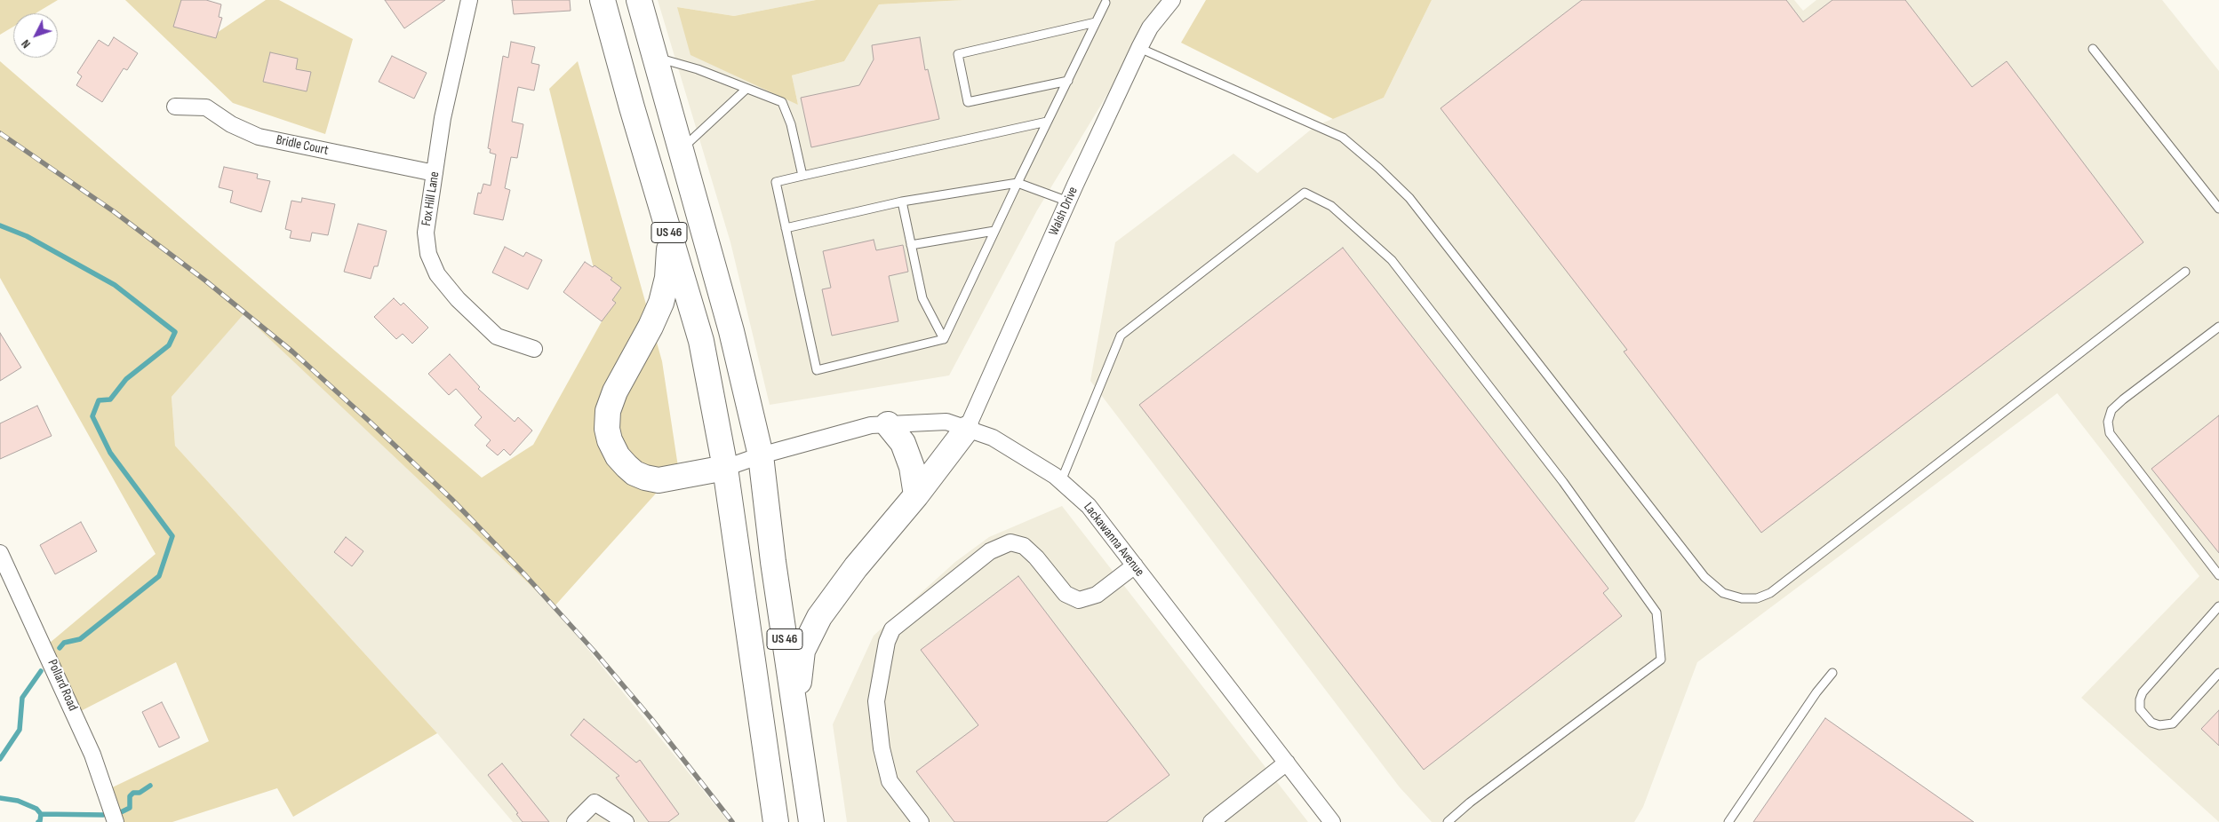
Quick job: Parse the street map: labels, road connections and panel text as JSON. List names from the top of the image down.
{
  "streets": {
    "highway": ["US 46"],
    "street": [
      "Bridle Court",
      "Fox Hill Lane",
      "Walsh Drive",
      "Lackawanna Avenue",
      "Pollard Road"
    ]
  },
  "crossings": [
    ["Bridle Court", "Fox Hill Lane"],
    ["Walsh Drive", "Lackawanna Avenue"],
    ["US 46", "Lackawanna Avenue"]
  ],
  "north": "bottom left"
}
